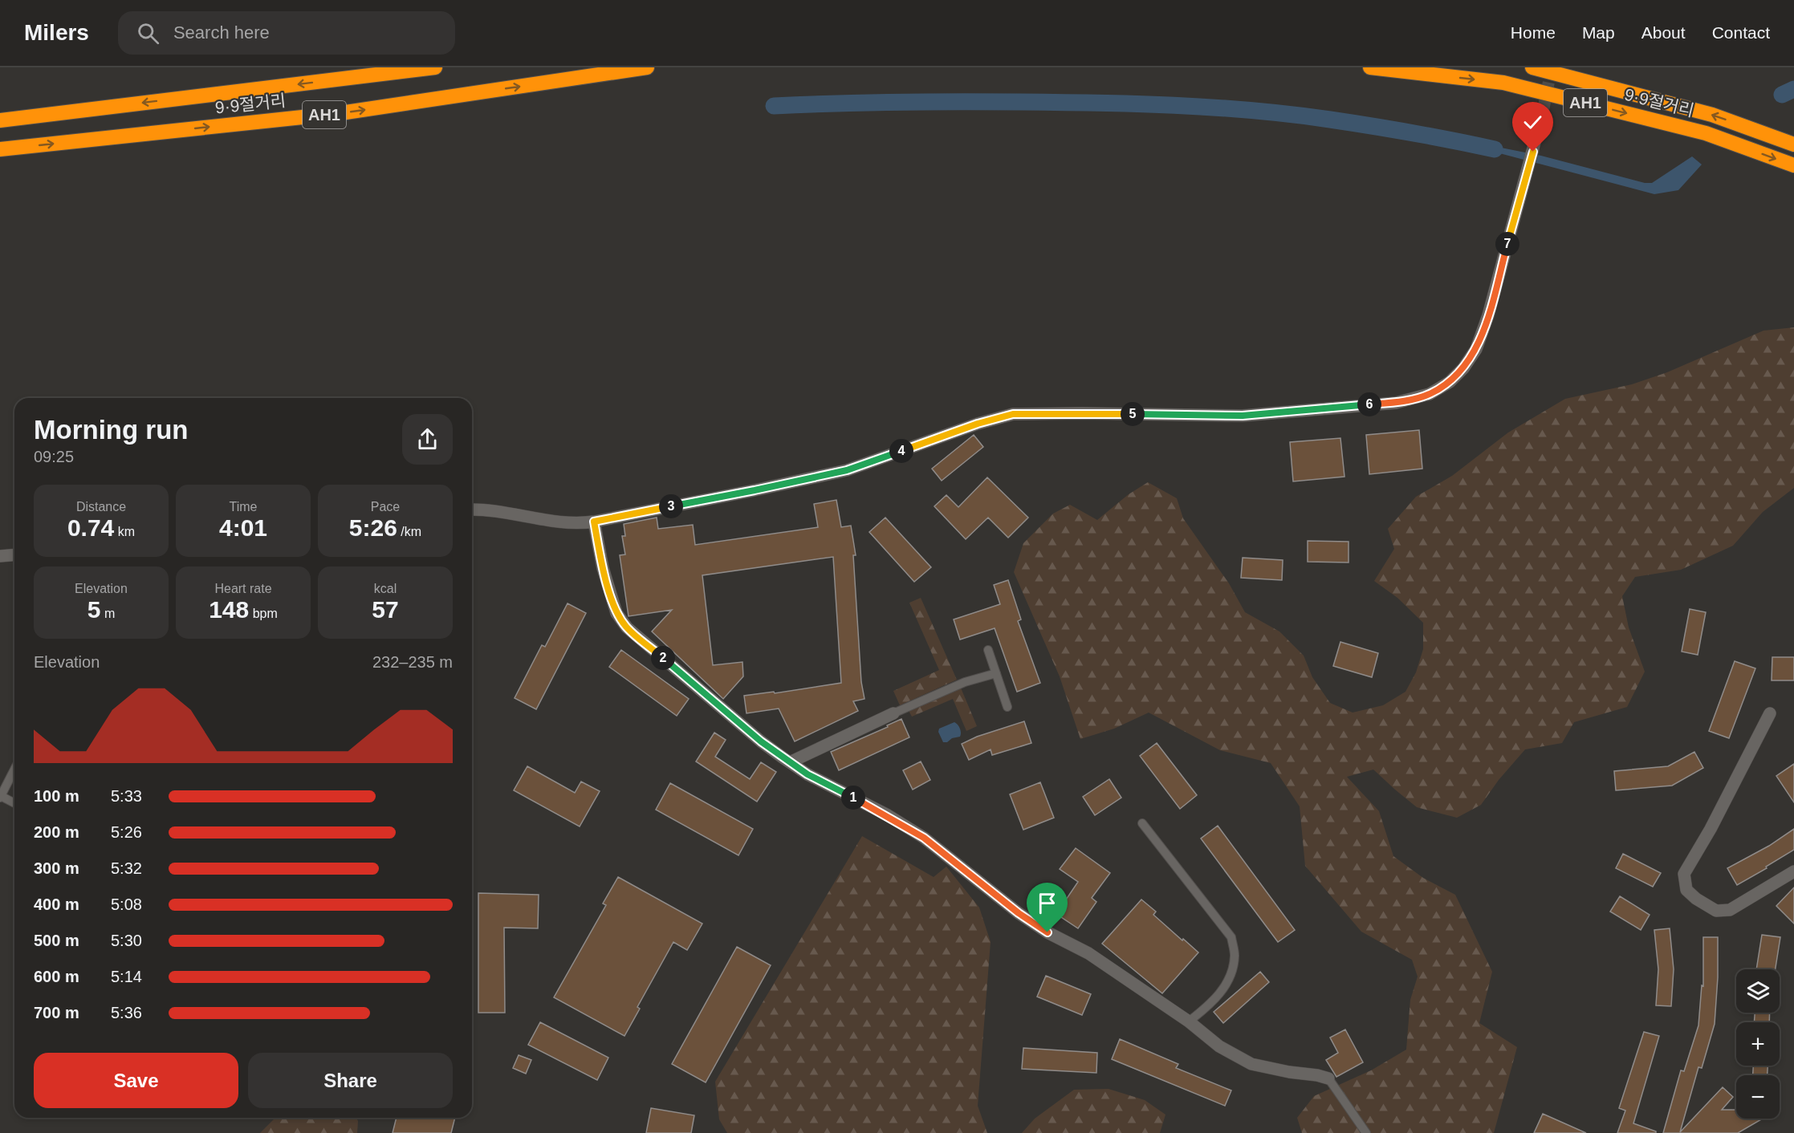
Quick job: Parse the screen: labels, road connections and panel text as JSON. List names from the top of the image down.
{
  "streets": {
    "highway": ["AH1", "9·9절거리"]
  },
  "page": {
    "header": "Milers",
    "search": "Search here",
    "nav": [
      "Home",
      "Map",
      "About",
      "Contact"
    ],
    "pins": [
      "7",
      "6",
      "5",
      "4",
      "3",
      "2",
      "1"
    ],
    "heading": ["Morning run", "09:25"],
    "stats": [
      ["Distance", "0.74 km"],
      ["Time", "4:01"],
      ["Pace", "5:26 /km"],
      ["Elevation", "5 m"],
      ["Heart rate", "148 bpm"],
      ["kcal", "57"]
    ],
    "chart": ["Elevation", "232–235 m"],
    "list": [
      {
        "name": "100 m",
        "note": "5:33"
      },
      {
        "name": "200 m",
        "note": "5:26"
      },
      {
        "name": "300 m",
        "note": "5:32"
      },
      {
        "name": "400 m",
        "note": "5:08"
      },
      {
        "name": "500 m",
        "note": "5:30"
      },
      {
        "name": "600 m",
        "note": "5:14"
      },
      {
        "name": "700 m",
        "note": "5:36"
      }
    ],
    "map_buttons": ["+", "−"],
    "buttons": ["Save", "Share"]
  }
}
